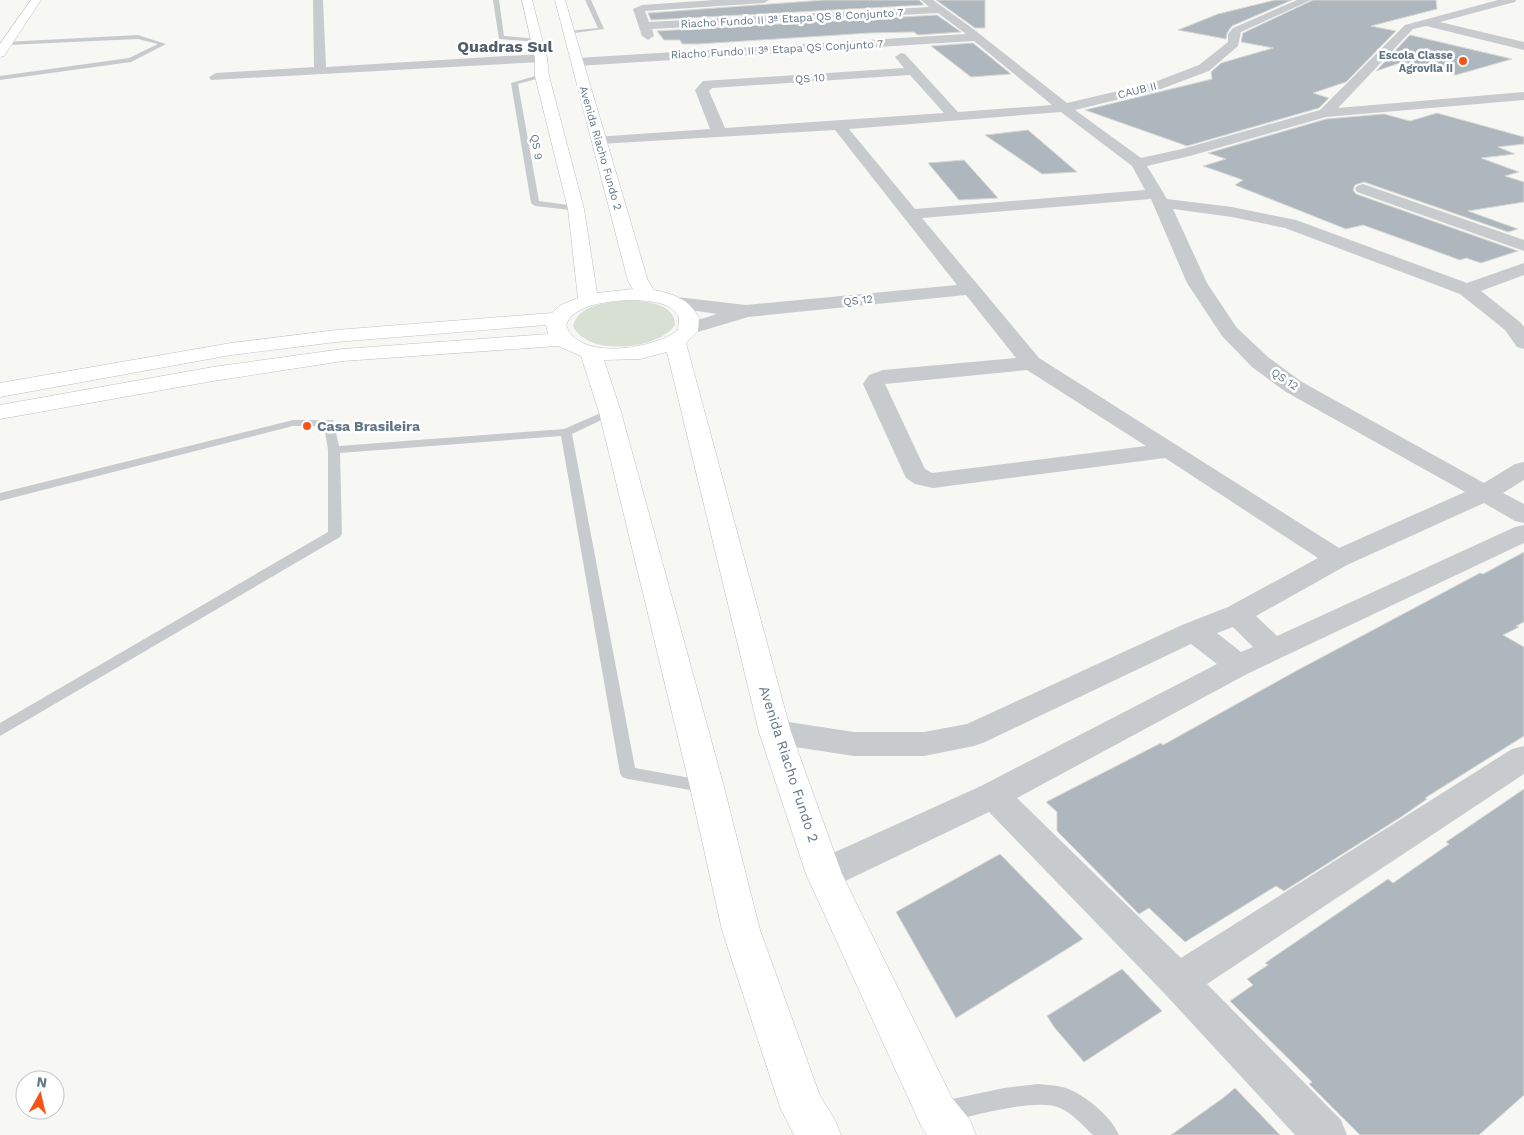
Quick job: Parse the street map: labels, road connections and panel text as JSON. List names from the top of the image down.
{
  "streets": {
    "main road": ["Avenida Riacho Fundo 2"],
    "street": [
      "Riacho Fundo II 3ª Etapa QS 8 Conjunto 7",
      "Riacho Fundo II 3ª Etapa QS Conjunto 7",
      "QS 10",
      "CAUB II",
      "QS 12"
    ],
    "lane": ["QS 9"]
  },
  "crossings": [
    ["Riacho Fundo II 3ª Etapa QS 8 Conjunto 7", "Riacho Fundo II 3ª Etapa QS Conjunto 7"],
    ["Riacho Fundo II 3ª Etapa QS Conjunto 7", "Avenida Riacho Fundo 2"],
    ["Avenida Riacho Fundo 2", "QS 12"]
  ],
  "districts": ["Quadras Sul"],
  "places": ["Escola Classe Agrovila II", "Casa Brasileira"],
  "north": "top"
}
